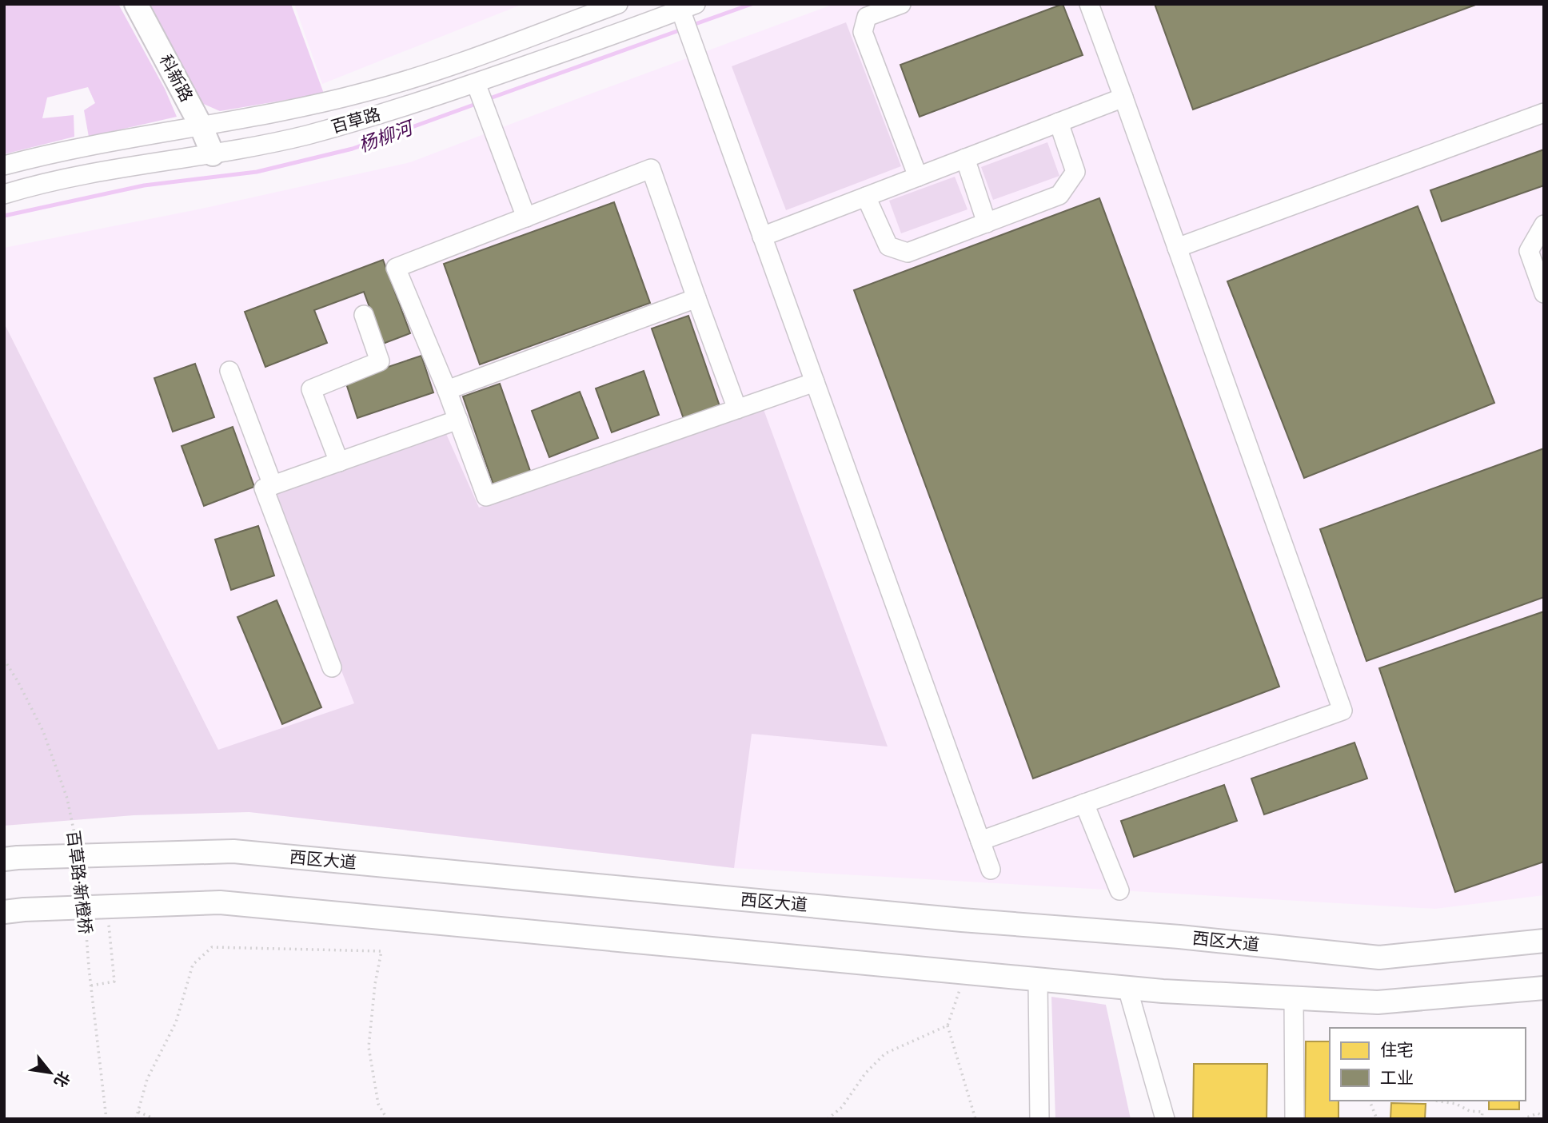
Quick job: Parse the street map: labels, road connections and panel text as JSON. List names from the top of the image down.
{
  "streets": {
    "main road": ["科新路", "西区大道"],
    "street": ["百草路"],
    "path": ["百草路·新橙桥"]
  },
  "crossings": [
    ["科新路", "百草路"]
  ],
  "water": ["杨柳河"],
  "legend": ["住宅", "工业"],
  "north": "bottom right"
}
